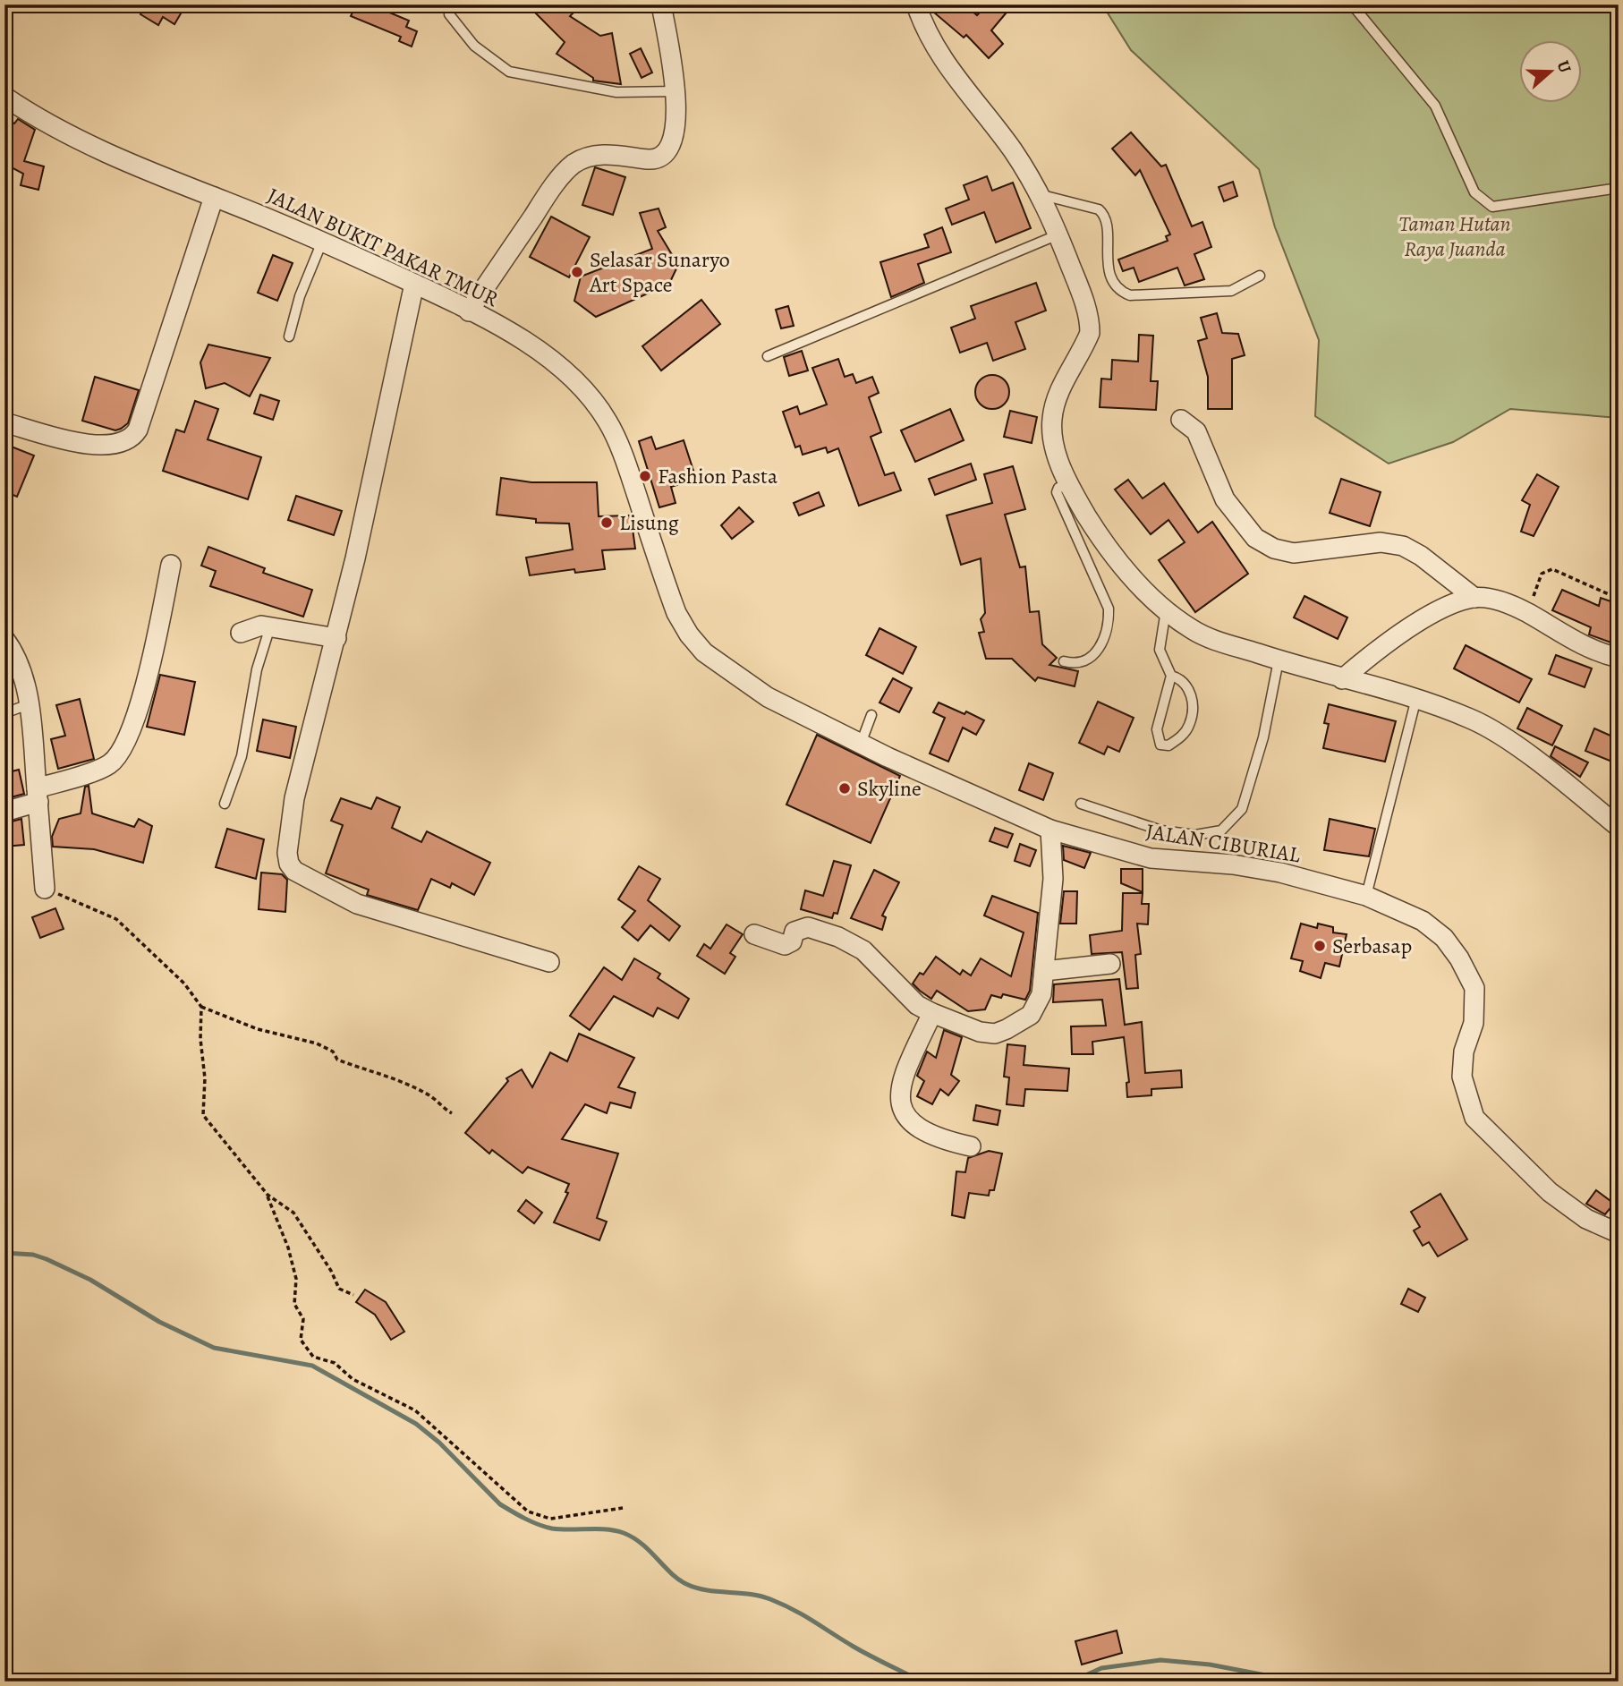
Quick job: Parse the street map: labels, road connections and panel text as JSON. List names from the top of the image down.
{
  "streets": {
    "street": ["JALAN BUKIT PAKAR TMUR", "JALAN CIBURIAL"]
  },
  "crossings": [
    ["JALAN BUKIT PAKAR TMUR", "JALAN CIBURIAL"]
  ],
  "parks": ["Taman Hutan Raya Juanda"],
  "places": [
    "Selasar Sunaryo Art Space",
    "Fashion Pasta",
    "Lisung",
    "Skyline",
    "Serbasap"
  ],
  "north": "right"
}
